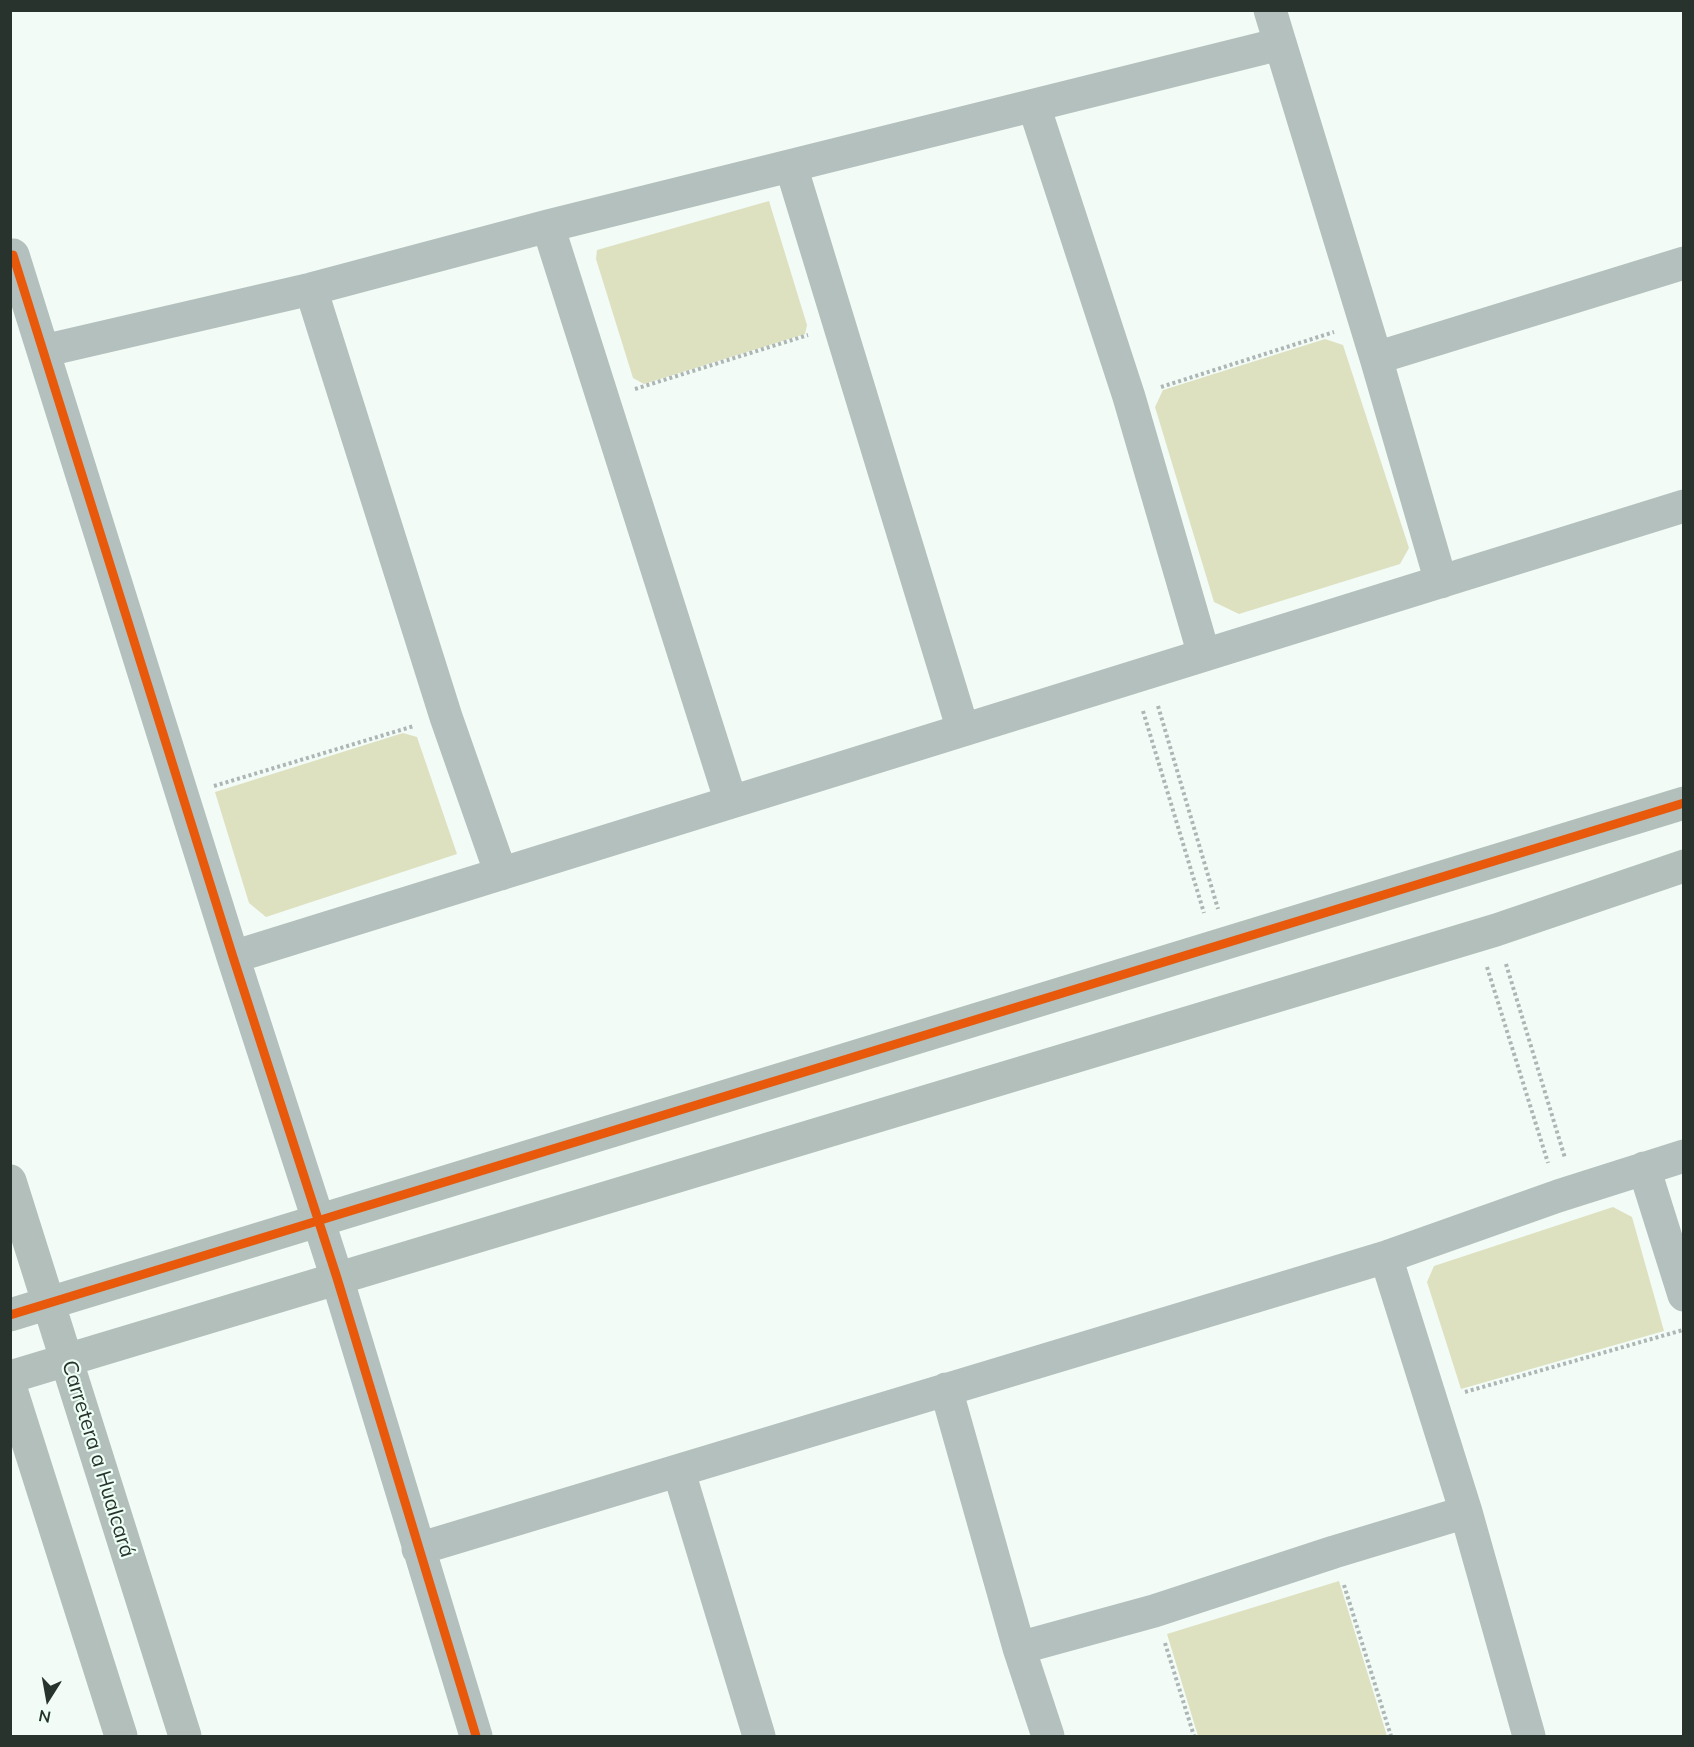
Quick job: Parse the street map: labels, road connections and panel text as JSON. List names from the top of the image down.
{
  "streets": {
    "street": ["Carretera a Hualcará"]
  },
  "north": "bottom"
}
